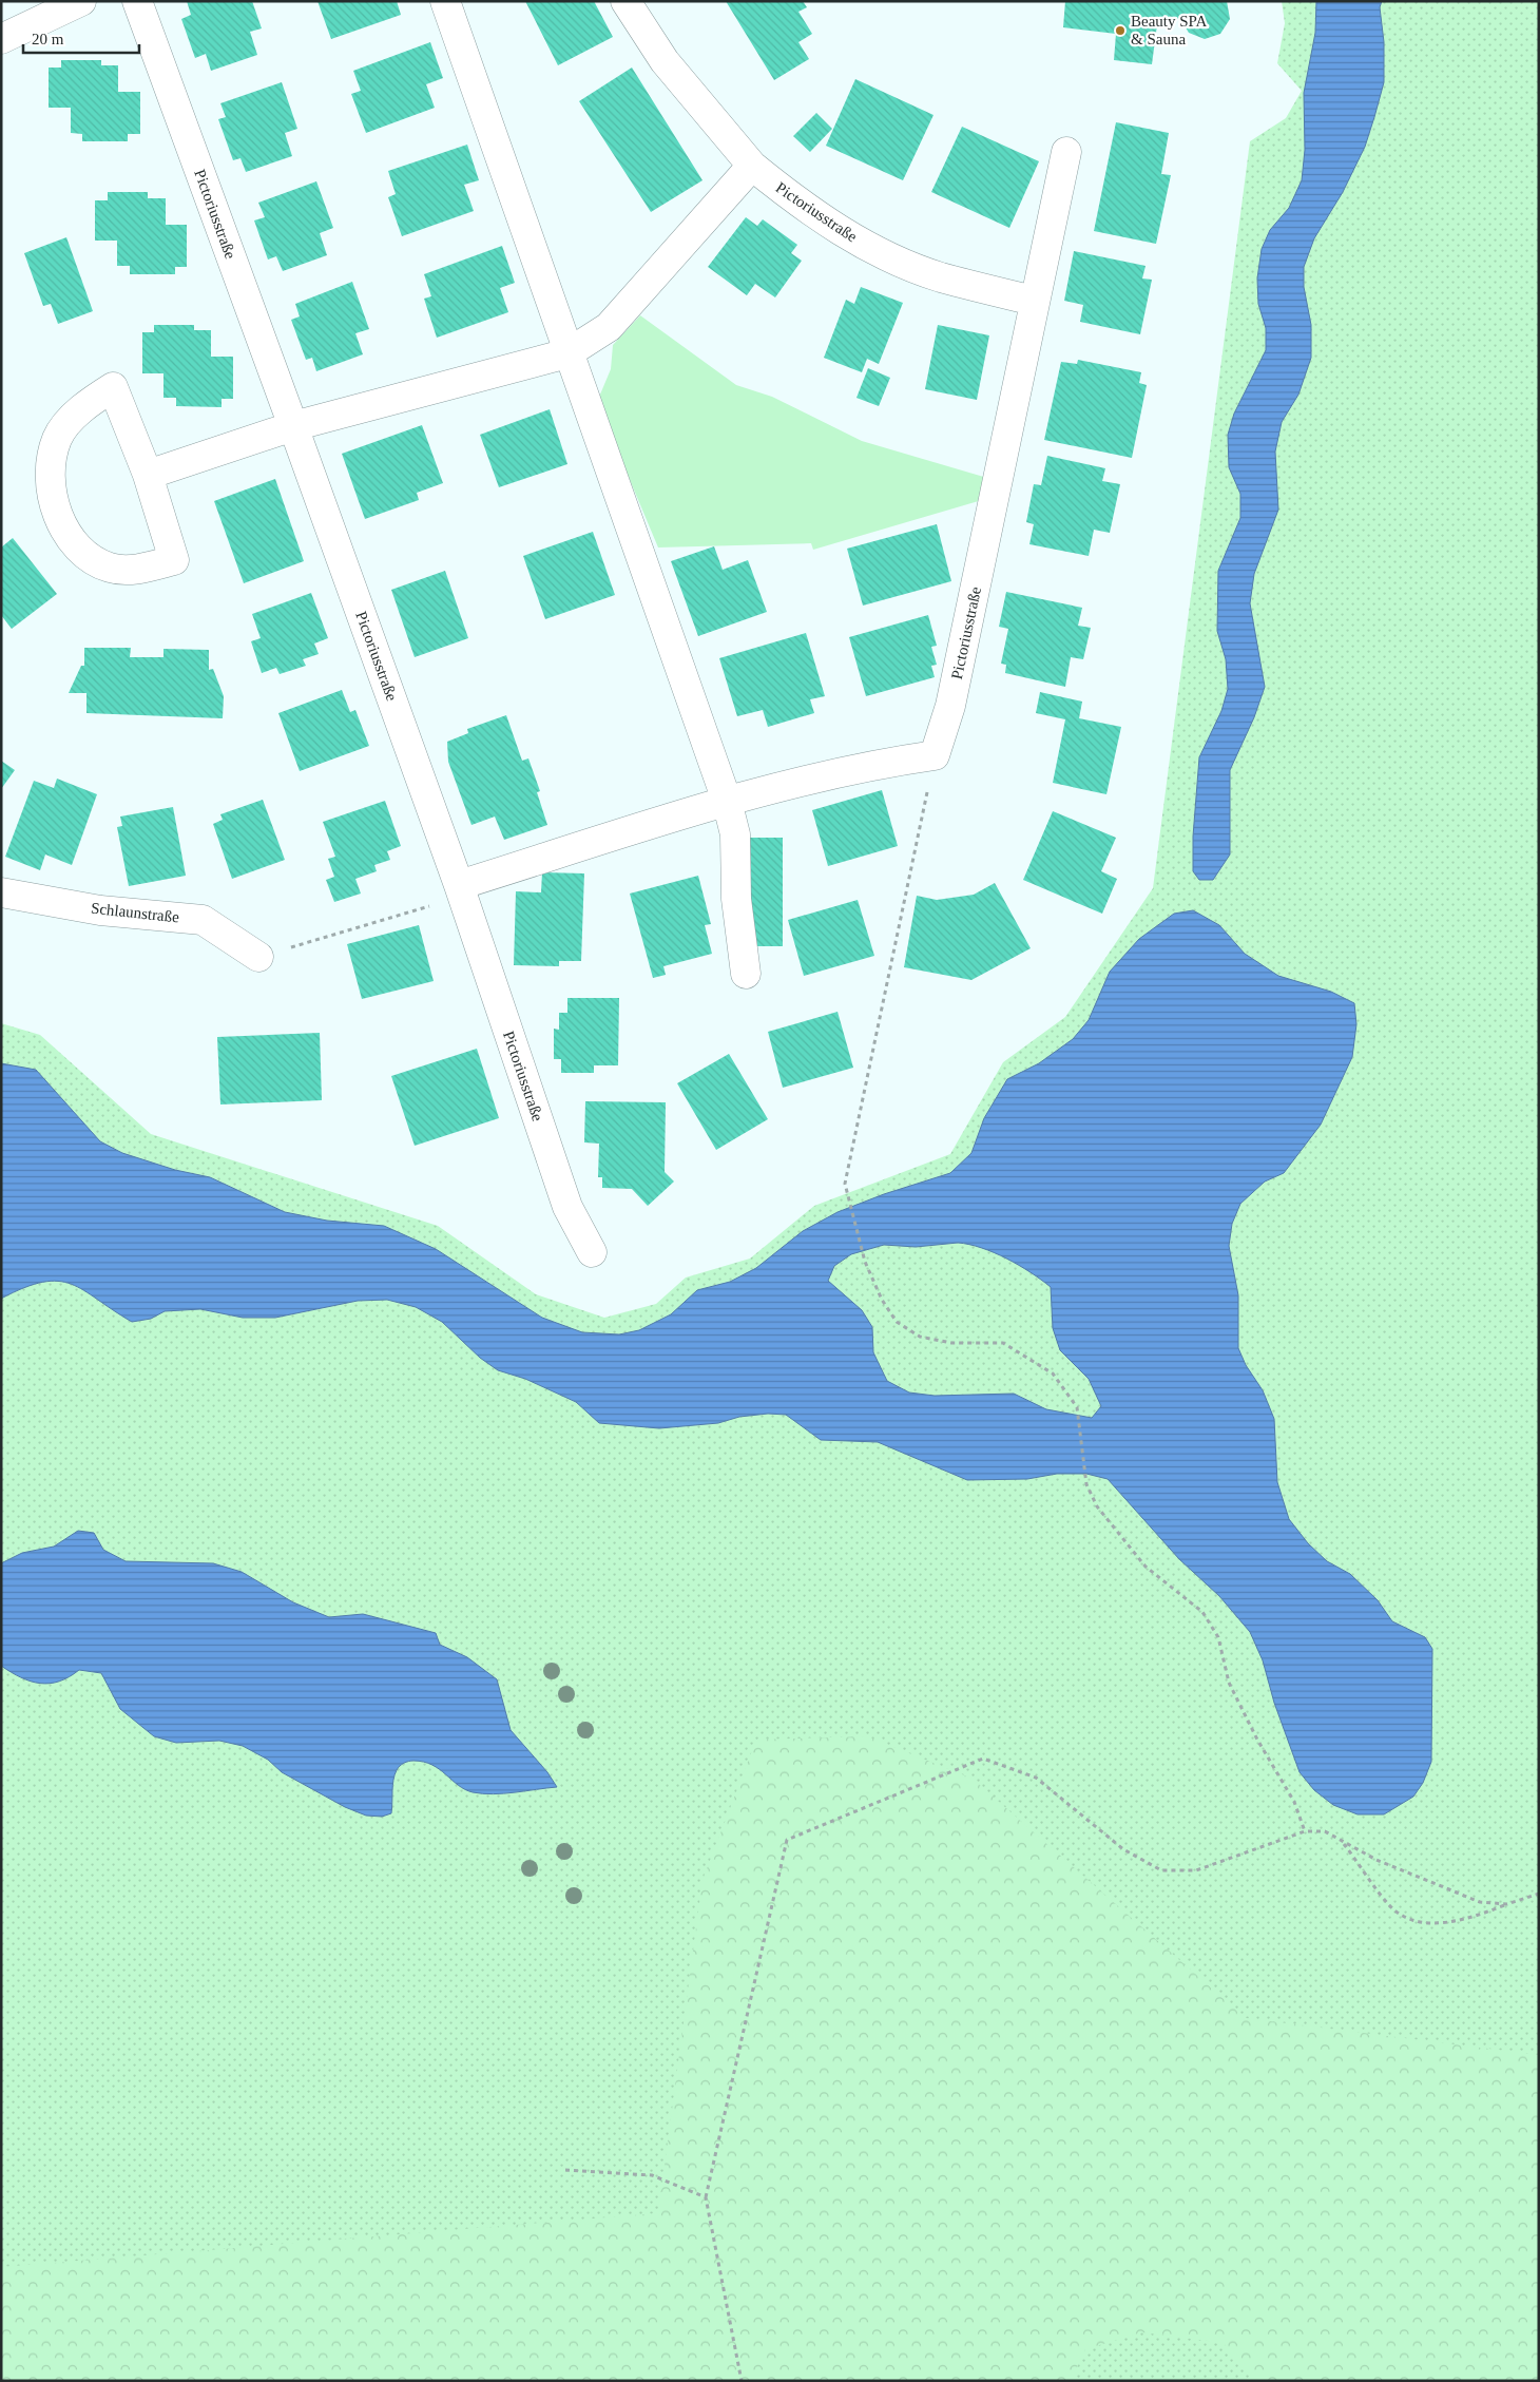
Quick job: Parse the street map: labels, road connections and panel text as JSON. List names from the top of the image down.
{
  "streets": {
    "street": ["Pictoriusstraße", "Schlaunstraße"]
  },
  "places": ["Beauty SPA & Sauna"],
  "scale_bar": "20 m"
}
